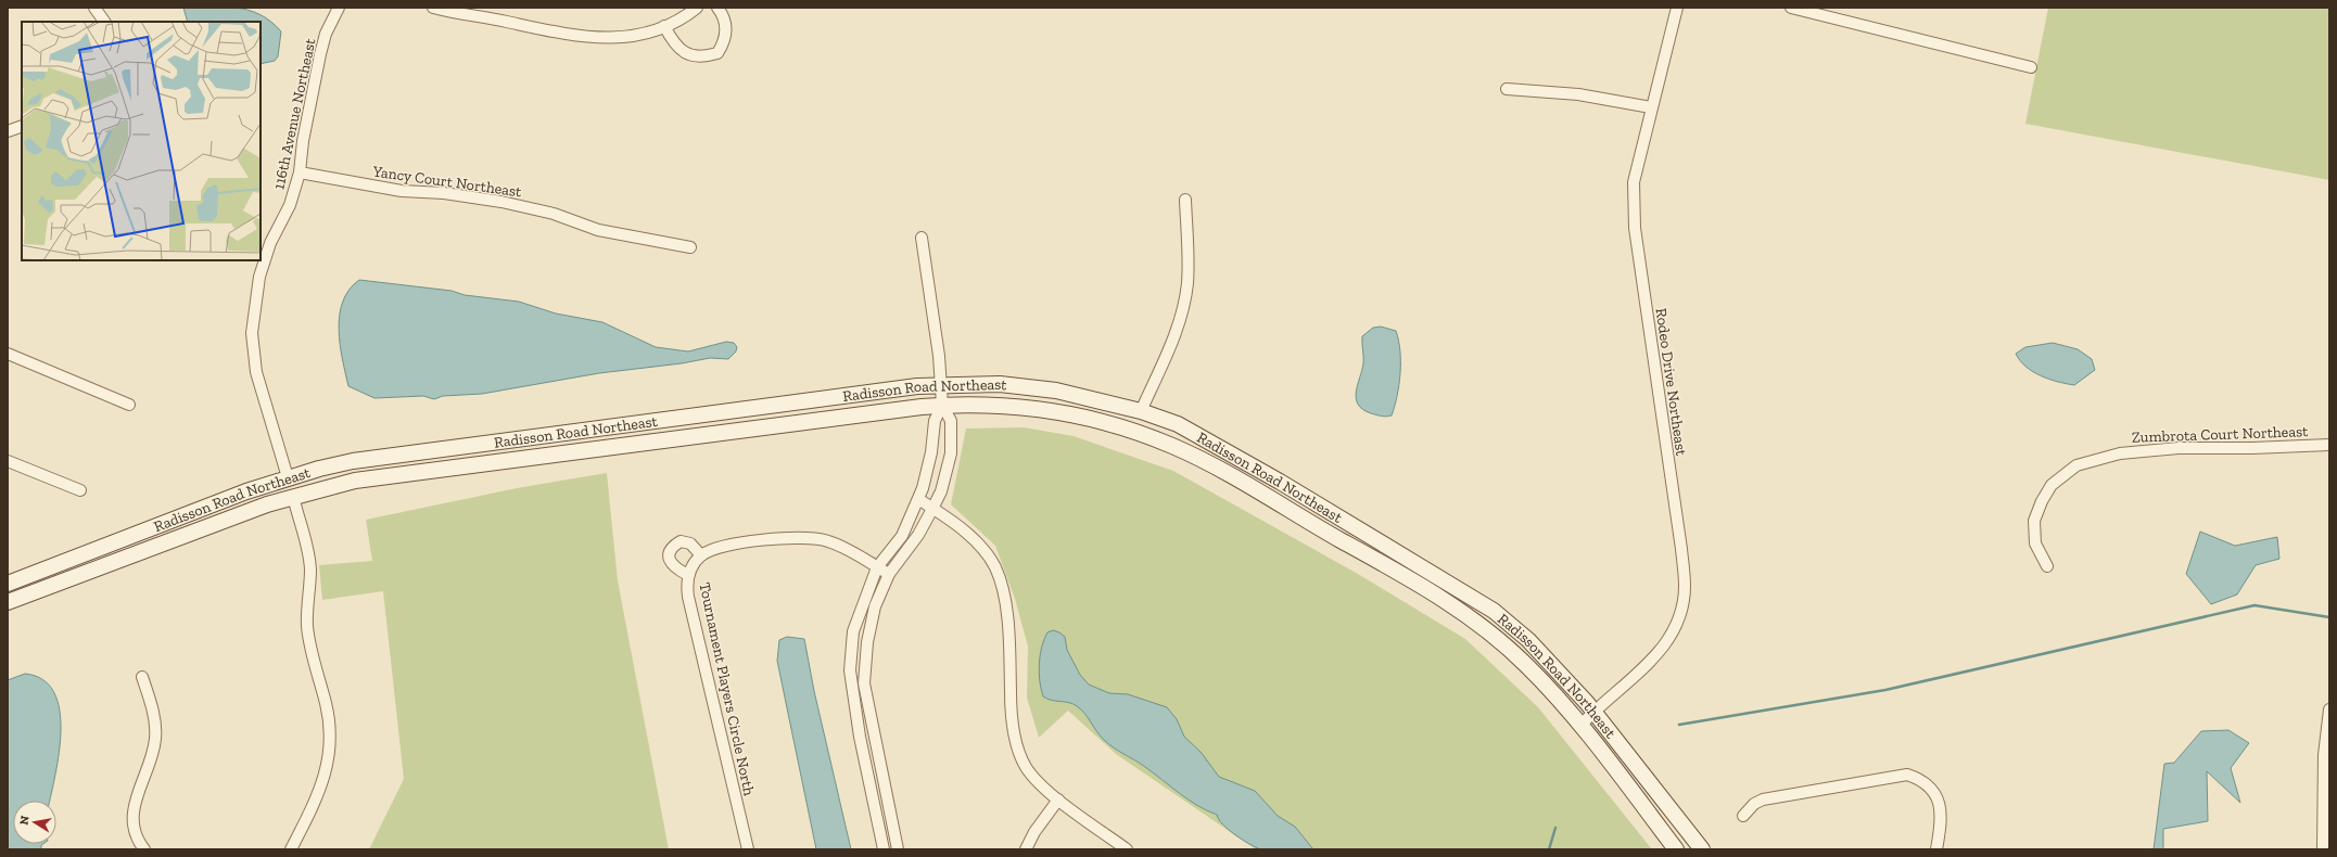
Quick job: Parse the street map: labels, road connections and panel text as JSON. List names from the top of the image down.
{
  "streets": {
    "main road": ["Radisson Road Northeast"],
    "street": [
      "116th Avenue Northeast",
      "Yancy Court Northeast",
      "Rodeo Drive Northeast",
      "Zumbrota Court Northeast",
      "Tournament Players Circle North"
    ]
  },
  "crossings": [
    ["116th Avenue Northeast", "Yancy Court Northeast"],
    ["116th Avenue Northeast", "Radisson Road Northeast"],
    ["Rodeo Drive Northeast", "Radisson Road Northeast"]
  ],
  "north": "left"
}
